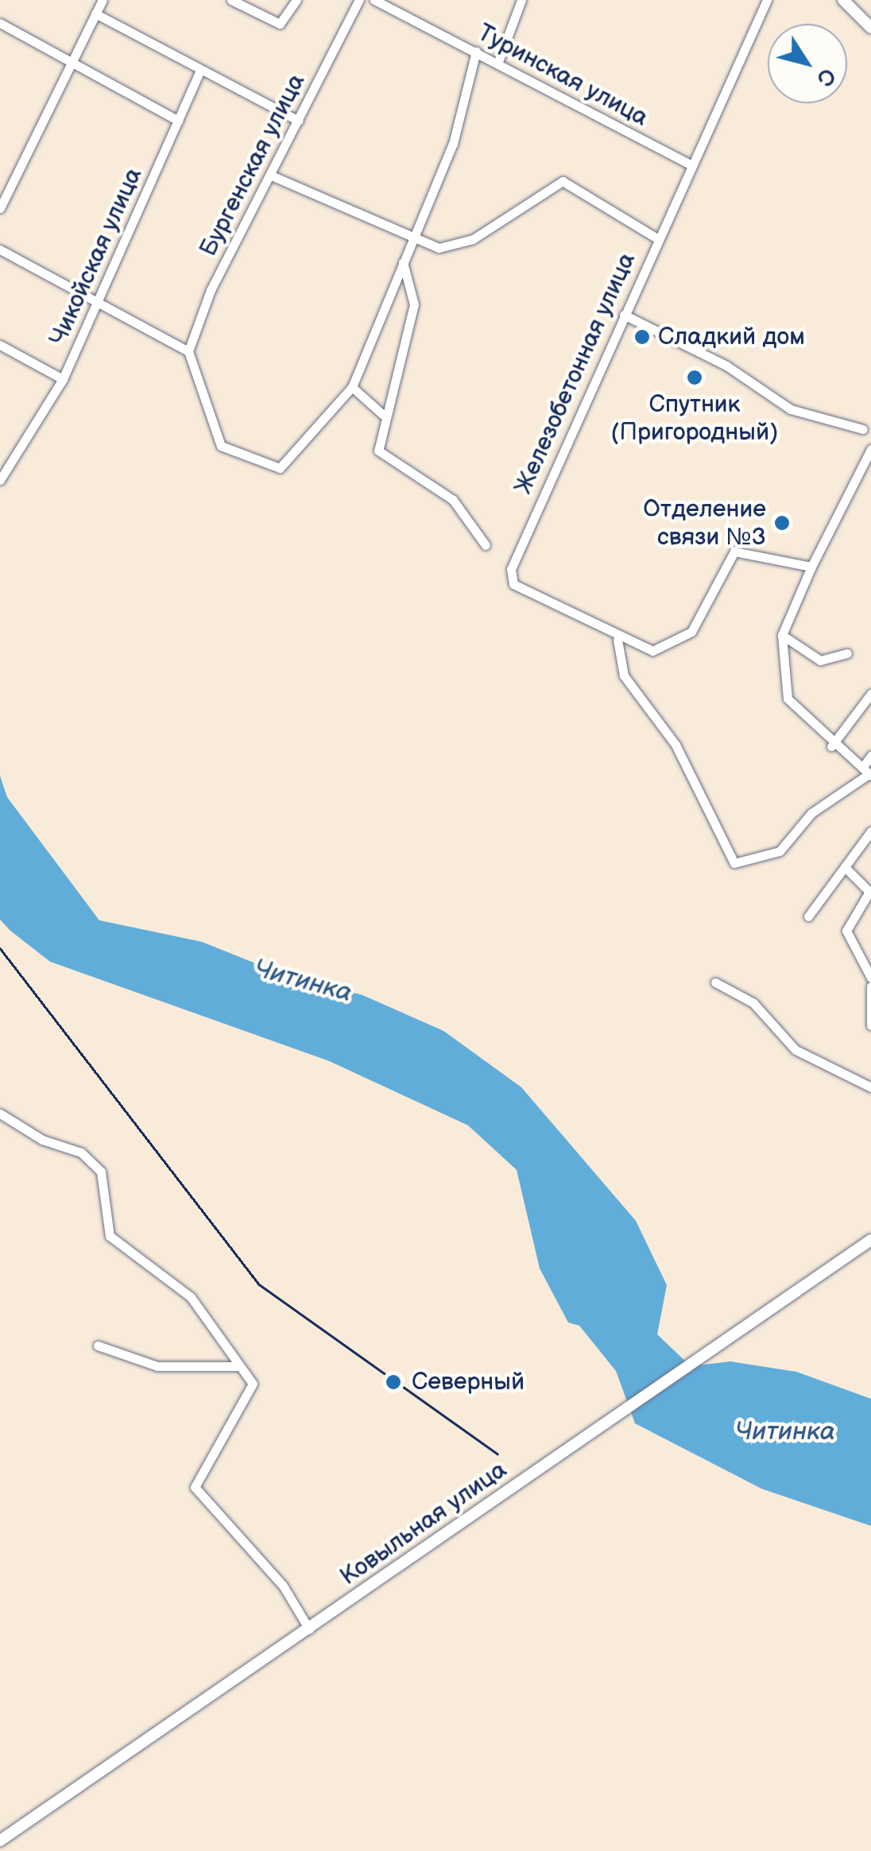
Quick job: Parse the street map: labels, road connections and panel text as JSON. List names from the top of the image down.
{
  "streets": {
    "main road": ["Ковыльная улица"],
    "street": [
      "Туринская улица",
      "Бургенская улица",
      "Чикойская улица",
      "Железобетонная улица"
    ]
  },
  "crossings": [
    ["Туринская улица", "Железобетонная улица"]
  ],
  "water": ["Читинка"],
  "places": [
    "Сладкий дом",
    "Спутник (Пригородный)",
    "Отделение связи №3",
    "Северный"
  ],
  "north": "bottom right"
}
